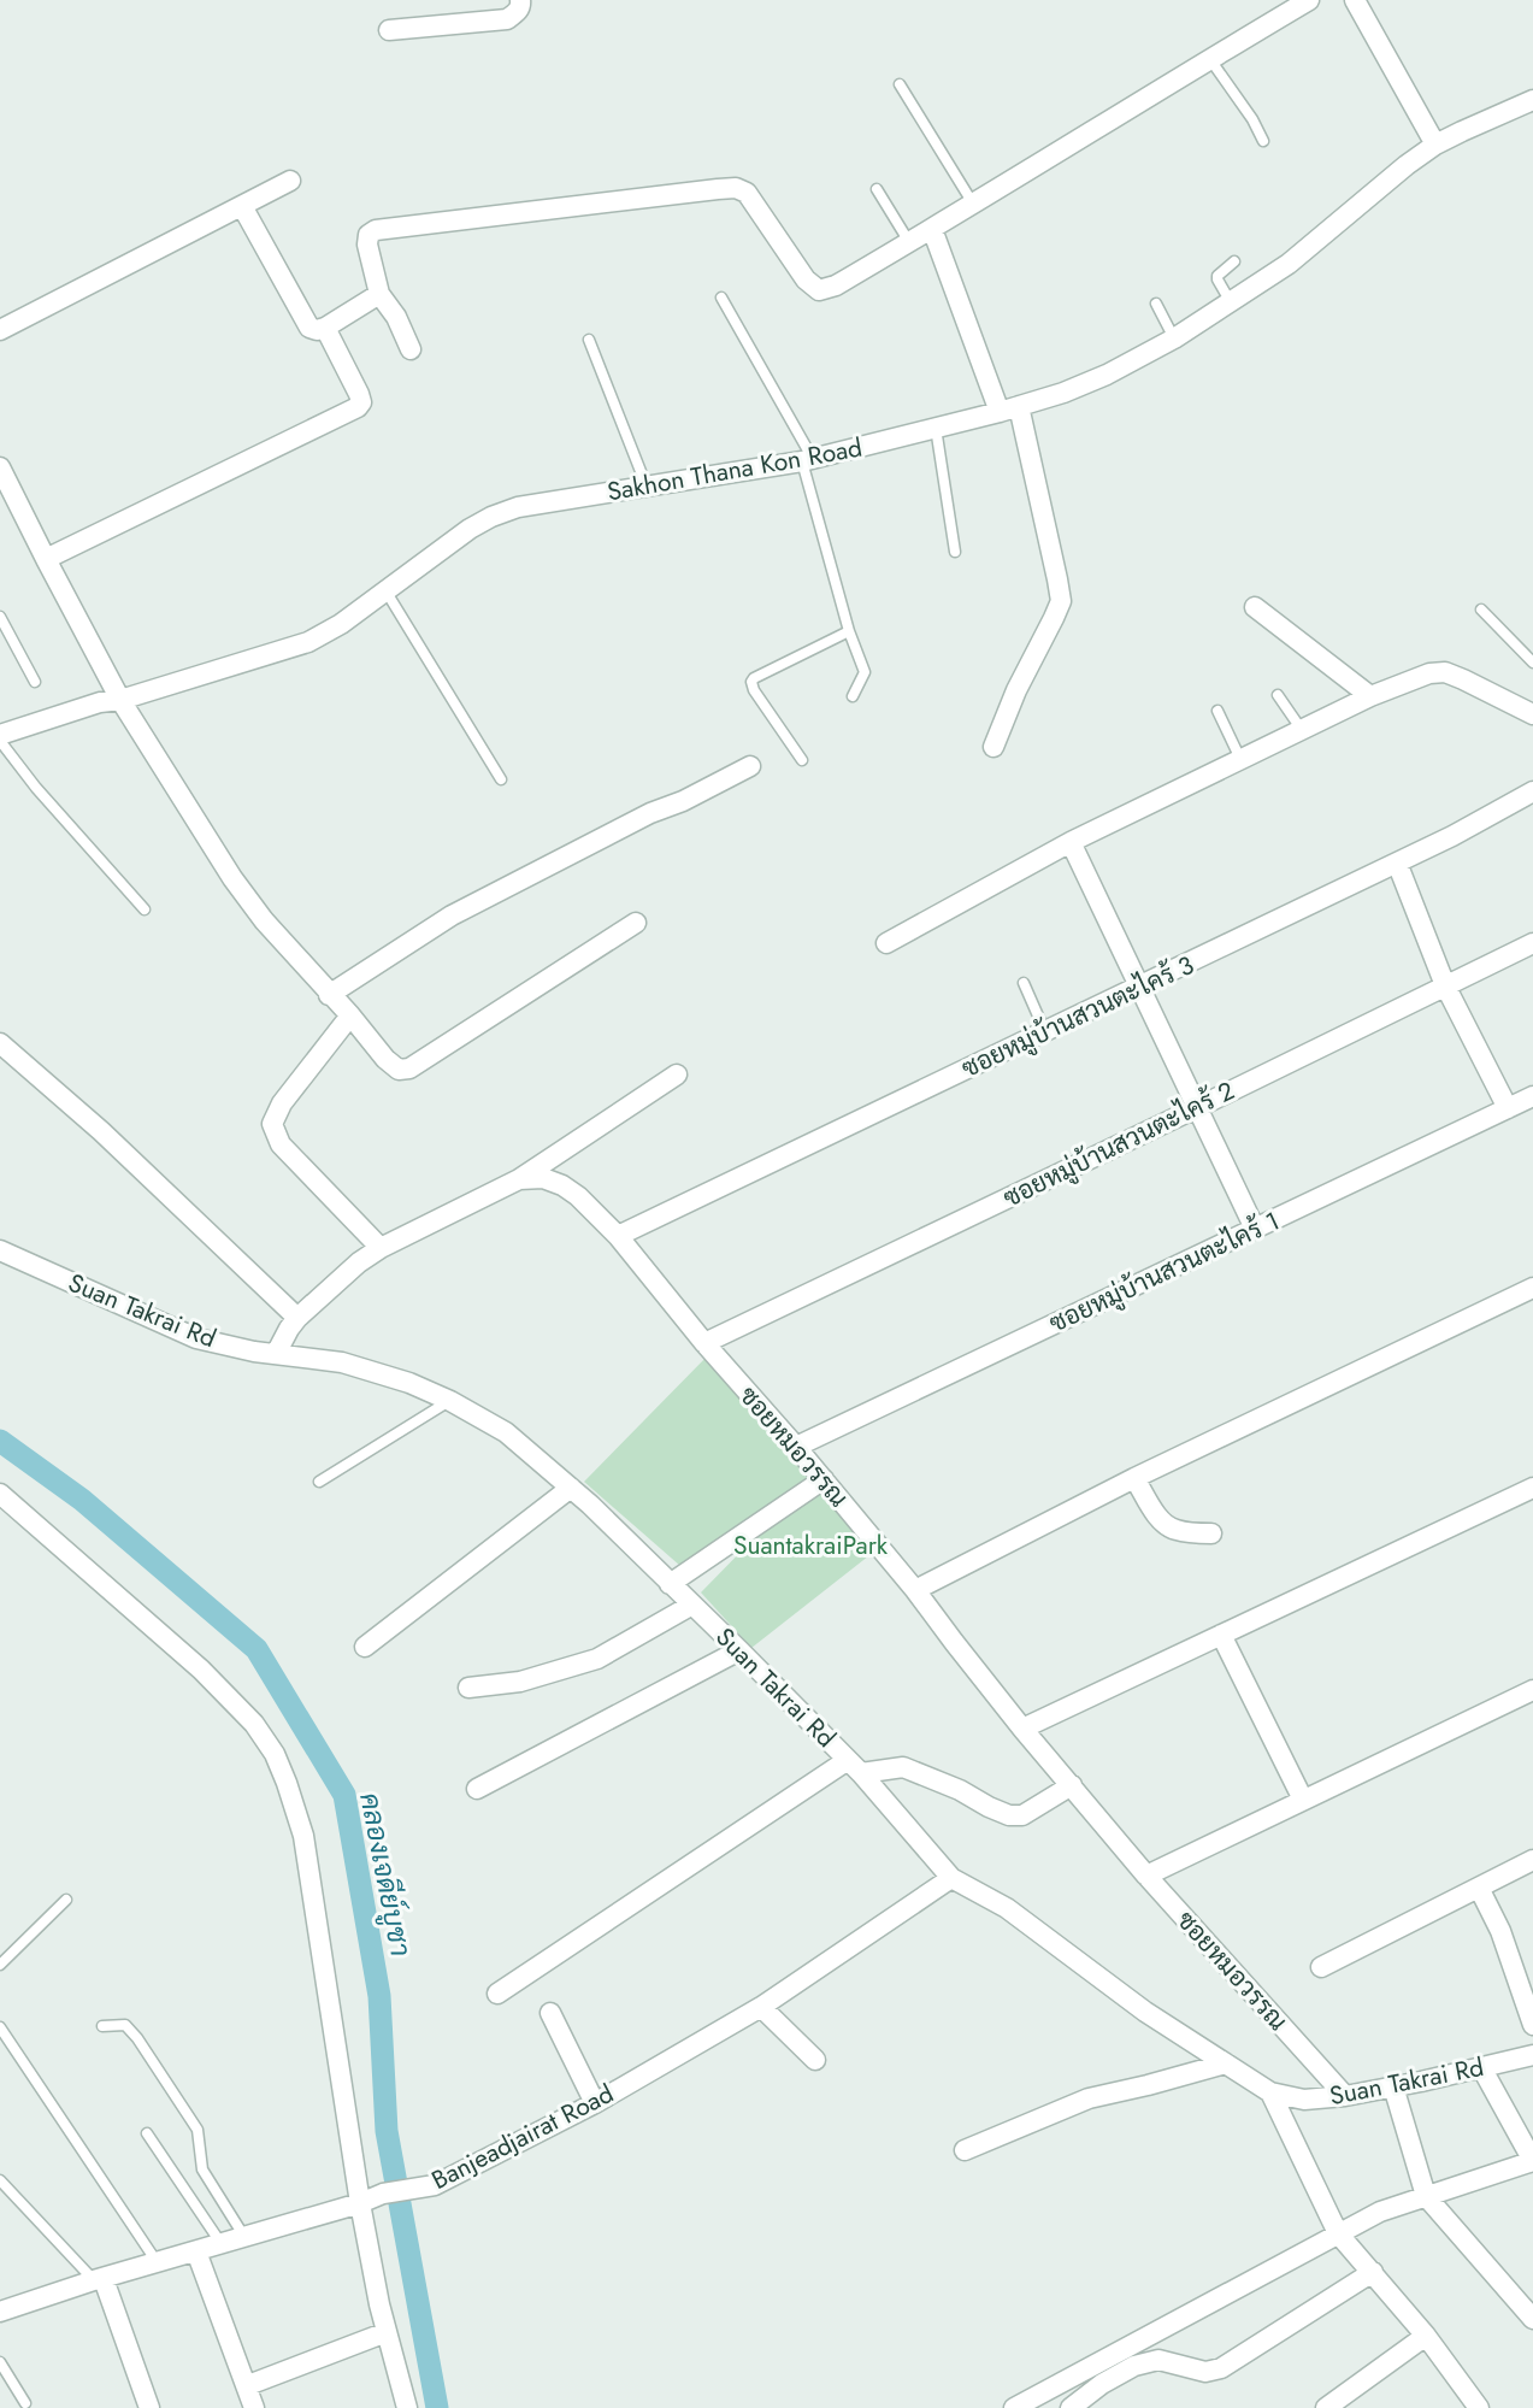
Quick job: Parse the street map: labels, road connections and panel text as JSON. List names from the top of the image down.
{
  "streets": {
    "street": [
      "Sakhon Thana Kon Road",
      "ซอยหมู่บ้านสวนตะไคร้ 3",
      "ซอยหมู่บ้านสวนตะไคร้ 2",
      "ซอยหมู่บ้านสวนตะไคร้ 1",
      "Suan Takrai Rd",
      "ซอยหมอวรรณ",
      "Banjeadjairat Road"
    ]
  },
  "crossings": [
    ["ซอยหมู่บ้านสวนตะไคร้ 3", "ซอยหมอวรรณ"],
    ["ซอยหมู่บ้านสวนตะไคร้ 2", "ซอยหมอวรรณ"],
    ["ซอยหมู่บ้านสวนตะไคร้ 1", "ซอยหมอวรรณ"],
    ["Suan Takrai Rd", "ซอยหมอวรรณ"],
    ["Suan Takrai Rd", "Banjeadjairat Road"]
  ],
  "water": ["คลองเจดีย์บูชา"],
  "parks": ["SuantakraiPark"]
}
